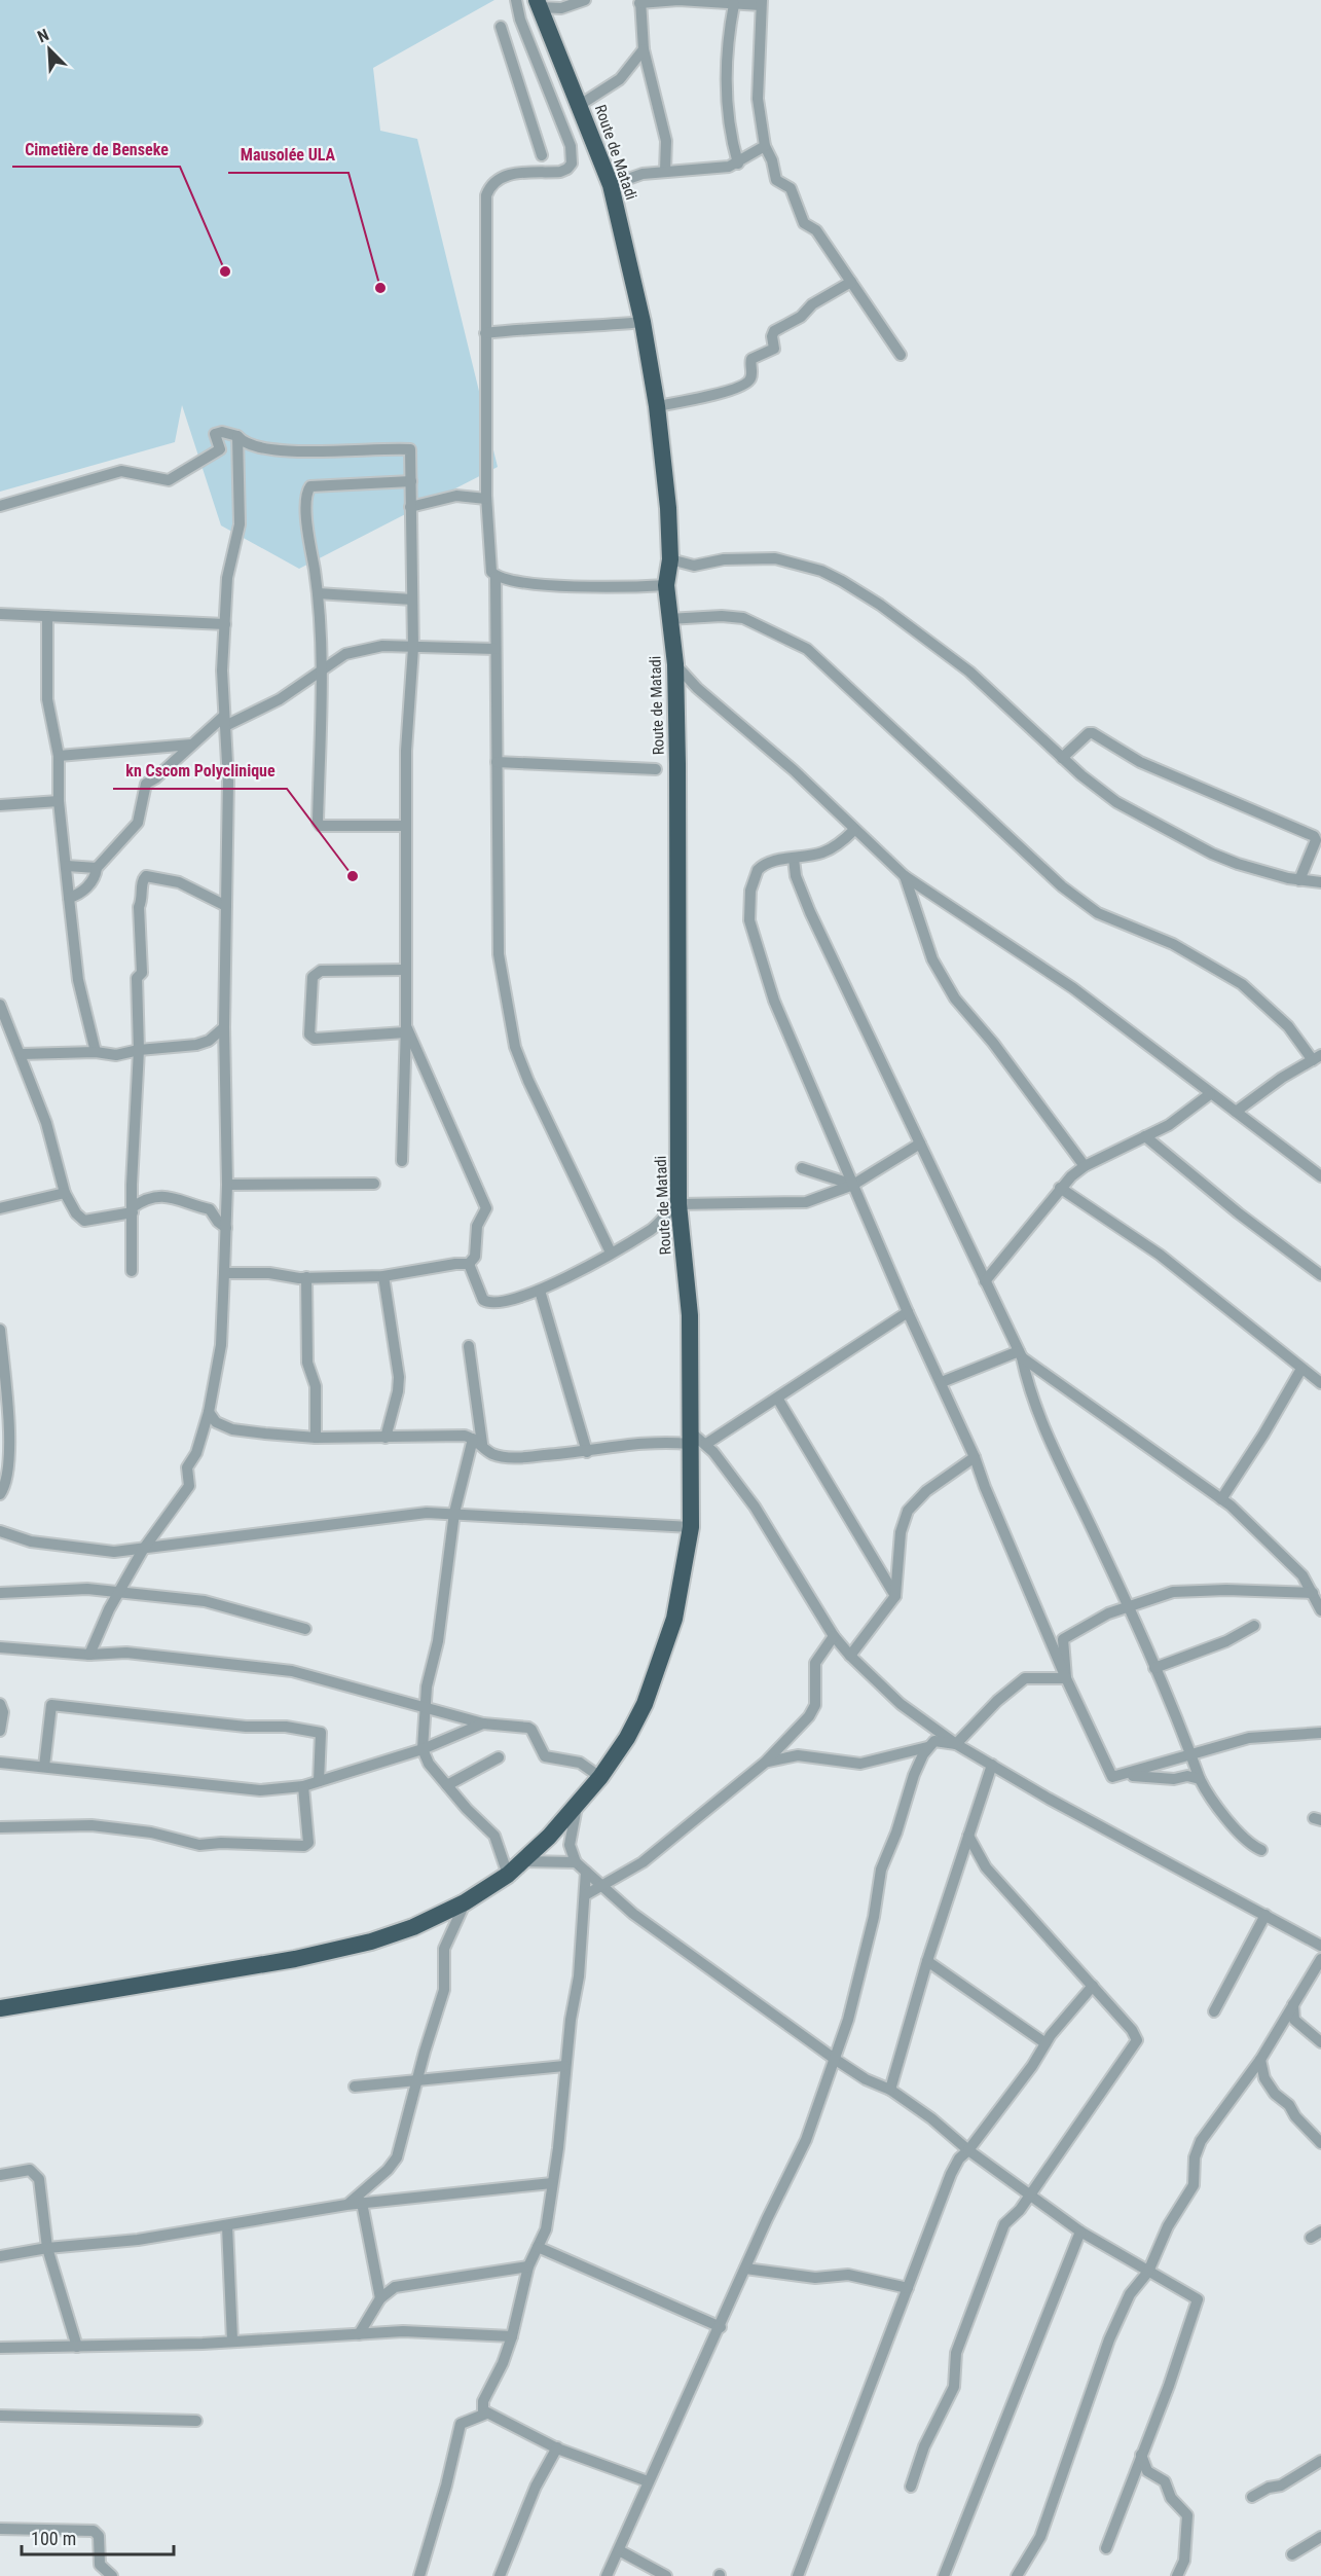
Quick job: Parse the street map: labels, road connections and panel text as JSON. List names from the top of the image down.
{
  "streets": {
    "highway": ["Route de Matadi"]
  },
  "places": ["Cimetière de Benseke", "Mausolée ULA", "kn Cscom Polyclinique"],
  "scale_bar": "100 m",
  "north": "top left"
}
